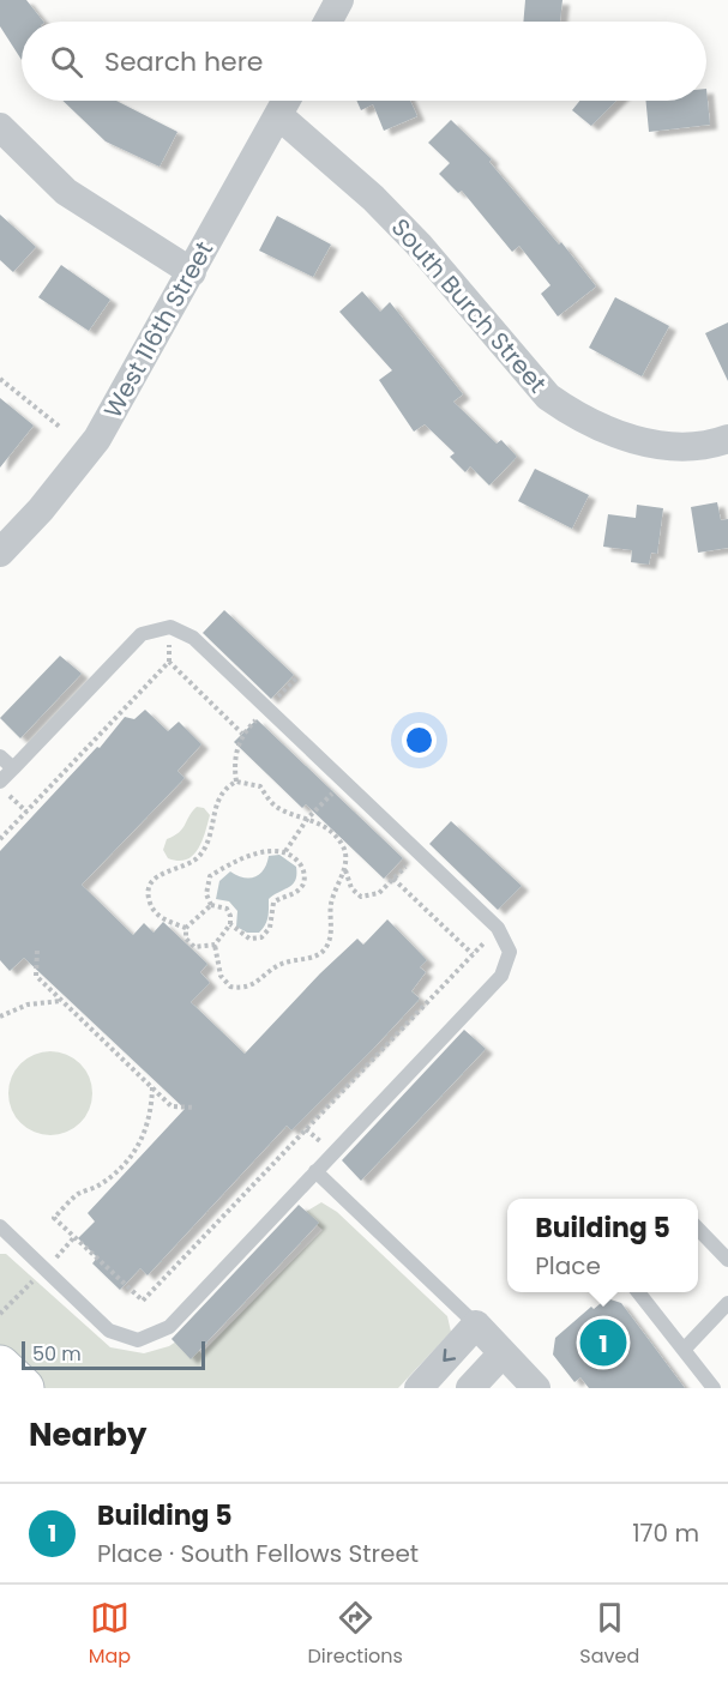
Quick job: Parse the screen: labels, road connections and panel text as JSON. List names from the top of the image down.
{
  "streets": {
    "street": ["South Burch Street", "West 116th Street"]
  },
  "crossings": [
    ["South Burch Street", "West 116th Street"]
  ],
  "scale_bar": "50 m",
  "page": {
    "search": "Search here",
    "popup": ["Building 5", "Place"],
    "pins": "1",
    "scale": "50 m",
    "heading": "Nearby",
    "list": [
      {
        "mark": "1",
        "name": "Building 5",
        "note": "Place · South Fellows Street",
        "value": "170 m"
      }
    ],
    "nav": ["Map", "Directions", "Saved"]
  }
}
